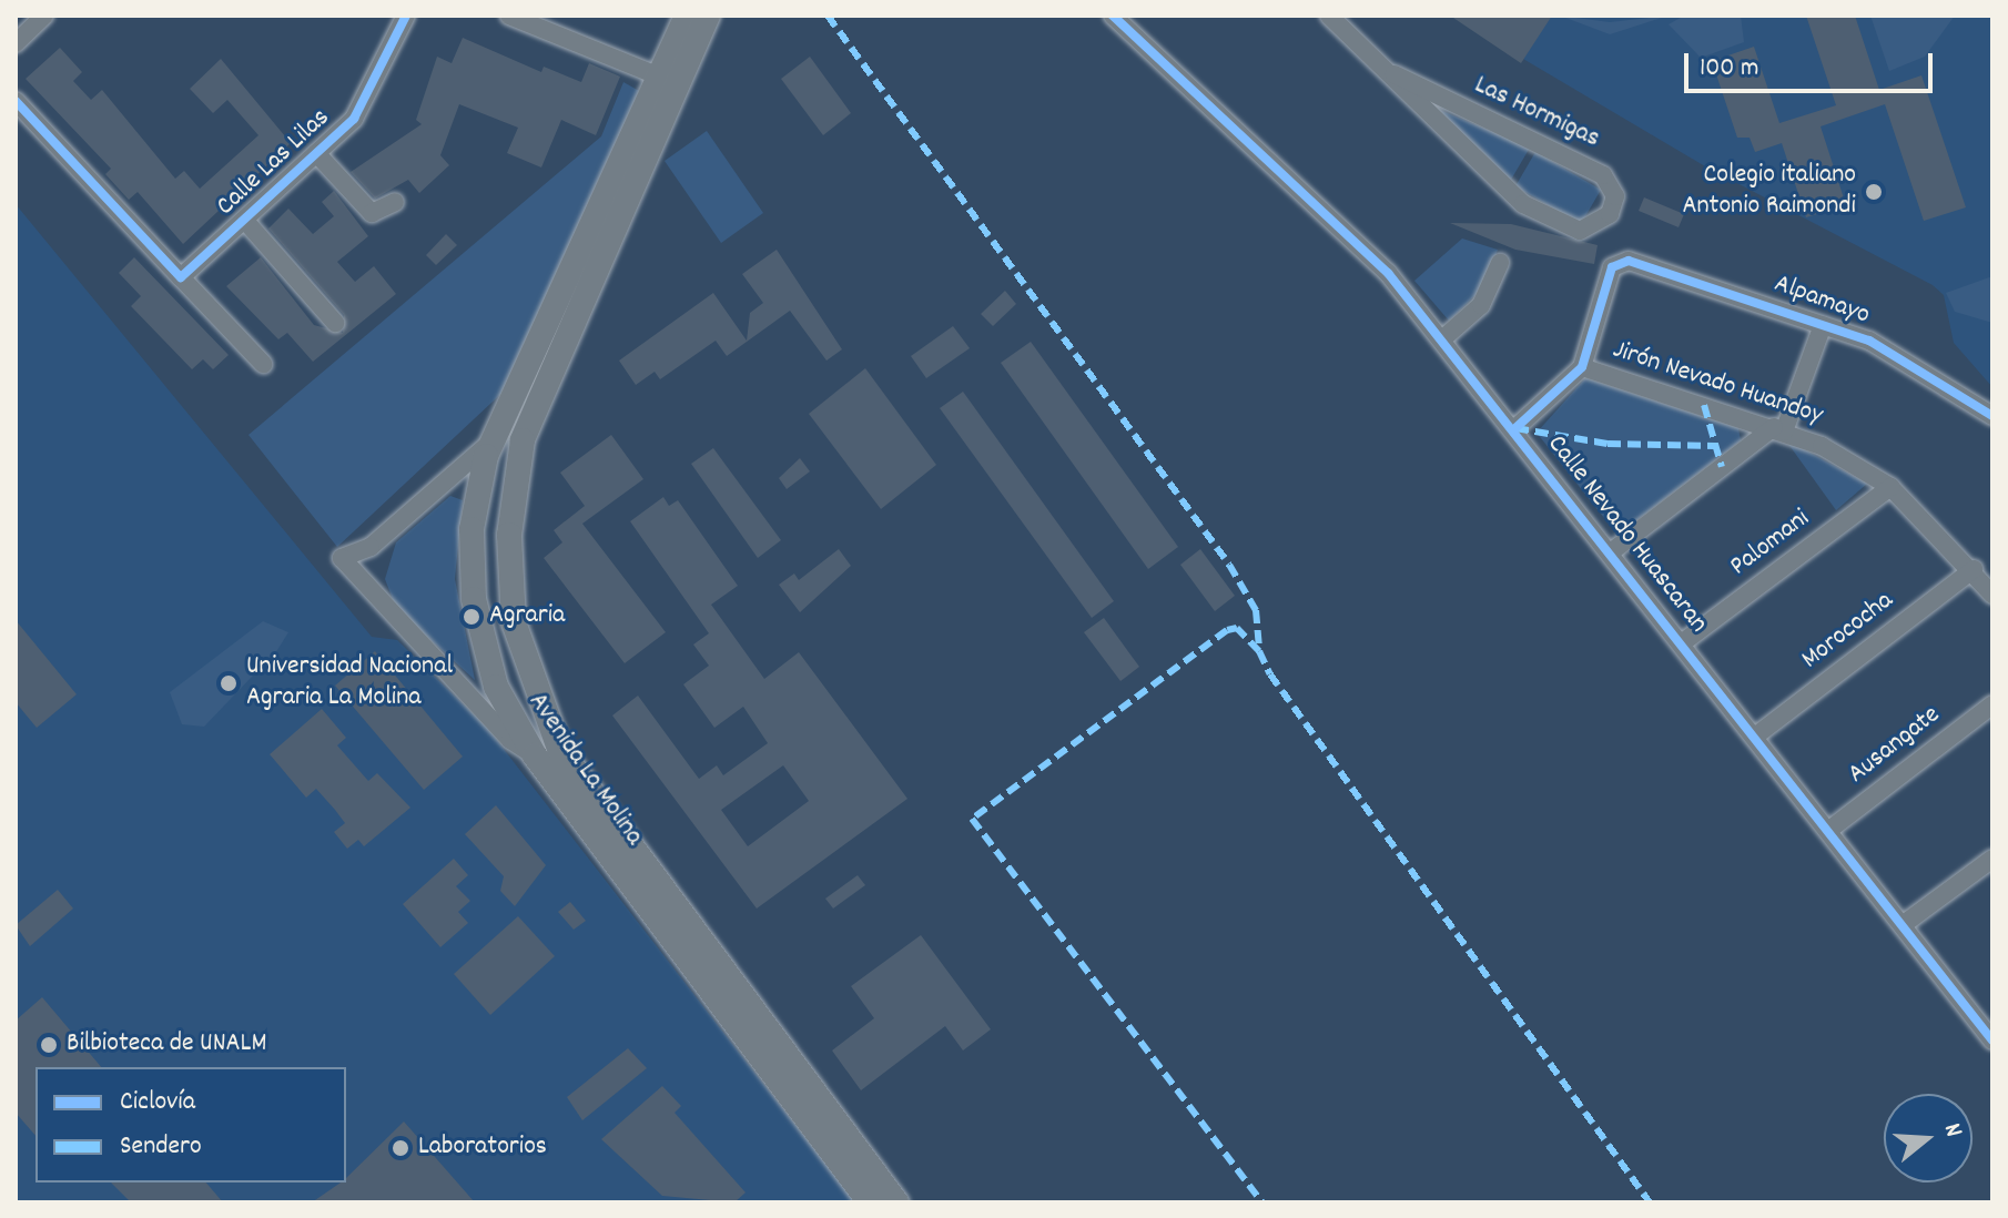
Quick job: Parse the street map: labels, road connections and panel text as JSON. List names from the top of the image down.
{
  "streets": {
    "main road": ["Avenida La Molina"],
    "street": [
      "Las Hormigas",
      "Calle Las Lilas",
      "Alpamayo",
      "Jirón Nevado Huandoy",
      "Calle Nevado Huascaran",
      "Palomani",
      "Morococha",
      "Ausangate"
    ]
  },
  "crossings": [
    ["Alpamayo", "Jirón Nevado Huandoy"],
    ["Jirón Nevado Huandoy", "Palomani"],
    ["Jirón Nevado Huandoy", "Morococha"],
    ["Calle Nevado Huascaran", "Palomani"],
    ["Calle Nevado Huascaran", "Morococha"],
    ["Calle Nevado Huascaran", "Ausangate"]
  ],
  "places": [
    "Colegio italiano Antonio Raimondi",
    "Agraria",
    "Universidad Nacional Agraria La Molina",
    "Bilbioteca de UNALM",
    "Laboratorios"
  ],
  "legend": ["Ciclovía", "Sendero"],
  "scale_bar": "100 m",
  "north": "right"
}
